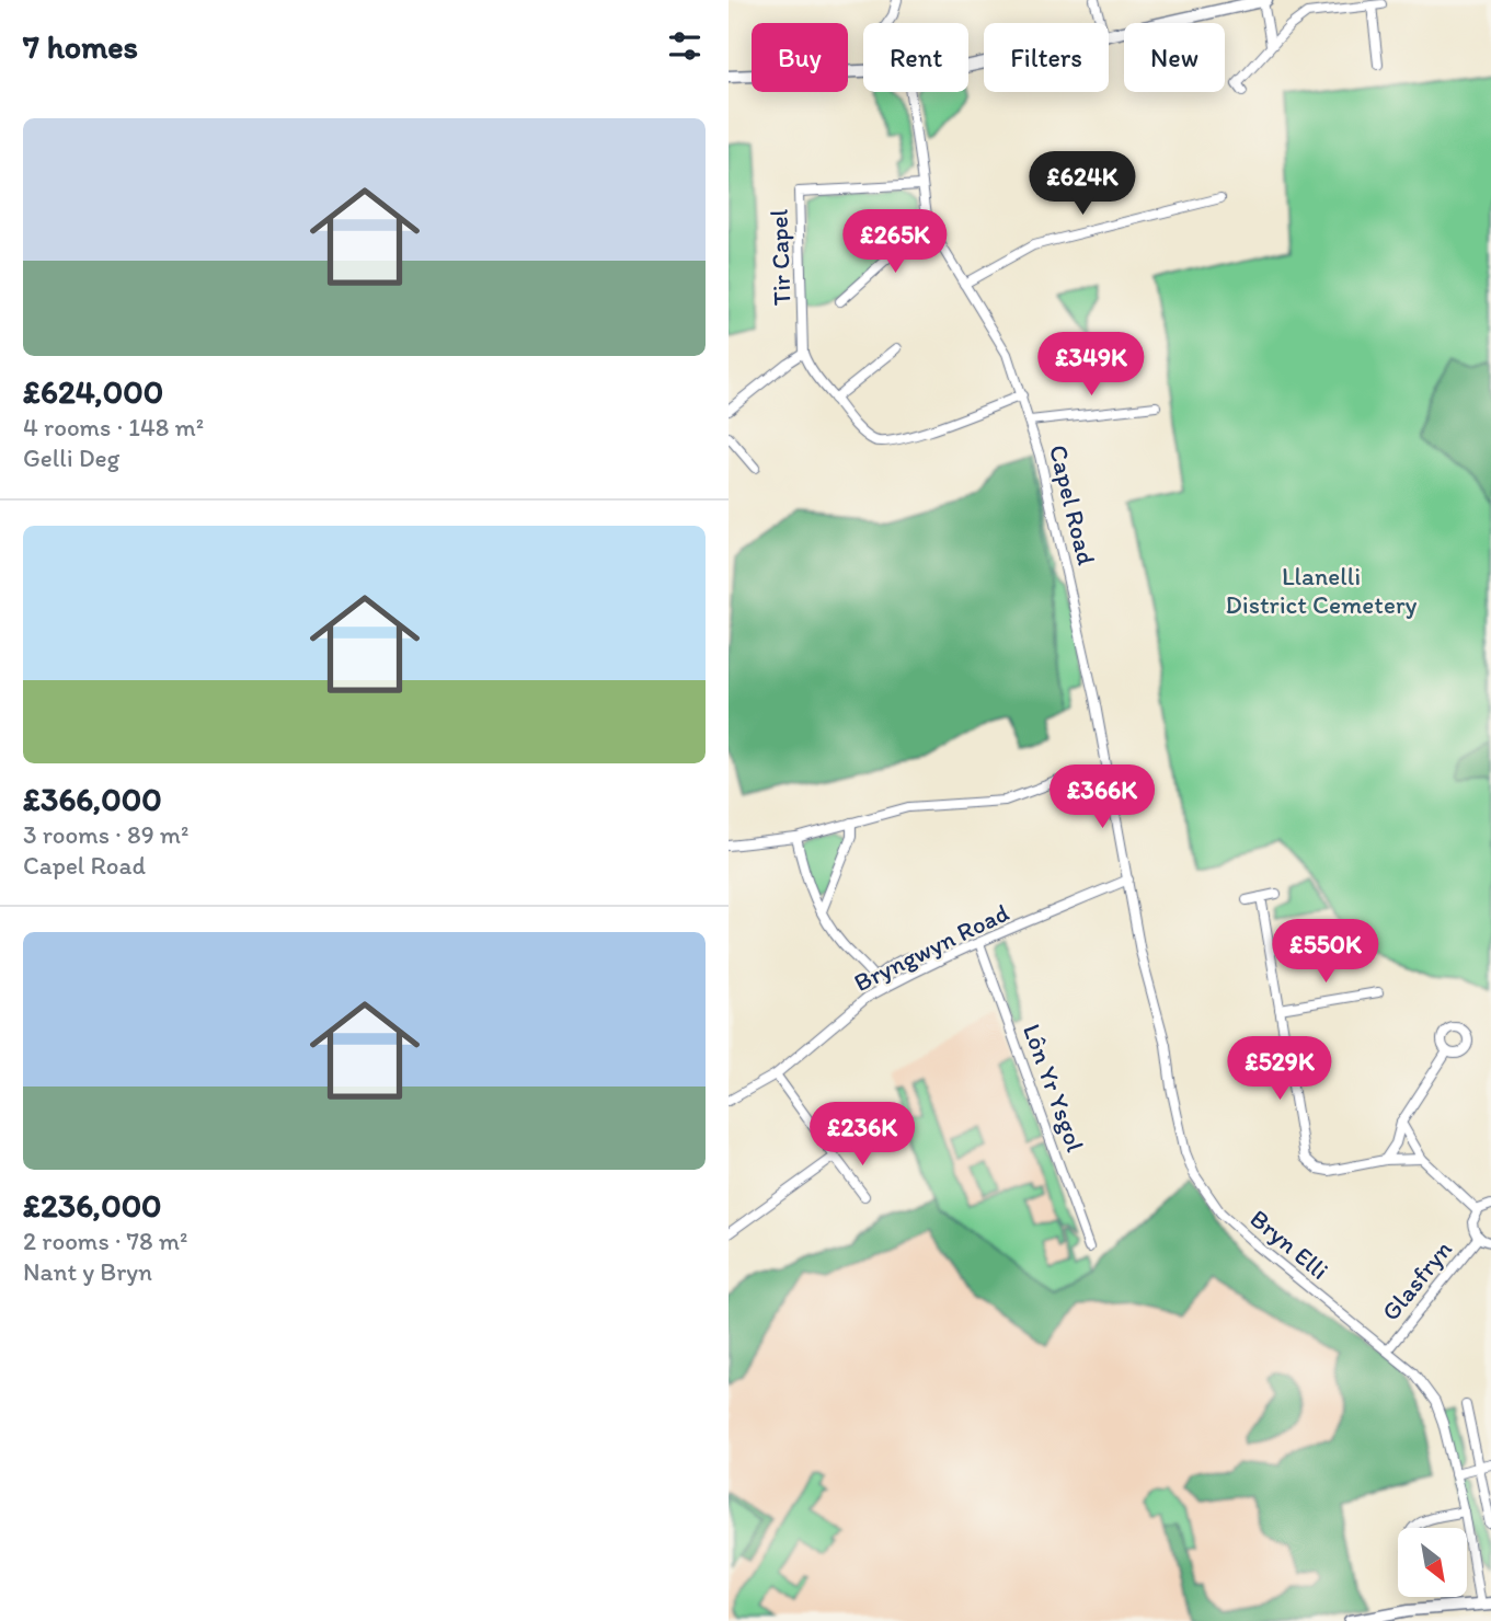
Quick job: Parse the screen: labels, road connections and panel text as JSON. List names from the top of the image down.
{
  "streets": {
    "street": [
      "Tir Capel",
      "Capel Road",
      "Bryngwyn Road",
      "Lôn Yr Ysgol",
      "Bryn Elli",
      "Glasfryn"
    ]
  },
  "crossings": [
    ["Tir Capel", "Capel Road"],
    ["Capel Road", "Bryngwyn Road"],
    ["Capel Road", "Bryn Elli"],
    ["Bryngwyn Road", "Lôn Yr Ysgol"],
    ["Bryngwyn Road", "Bryn Elli"],
    ["Bryn Elli", "Glasfryn"]
  ],
  "parks": ["Llanelli District Cemetery"],
  "north": "bottom right",
  "page": {
    "heading": "7 homes",
    "chip": [
      "Buy",
      "Rent",
      "Filters",
      "New"
    ],
    "list": [
      {
        "name": "£624,000",
        "note": "4 rooms · 148 m² · Gelli Deg"
      },
      {
        "name": "£366,000",
        "note": "3 rooms · 89 m² · Capel Road"
      },
      {
        "name": "£236,000",
        "note": "2 rooms · 78 m² · Nant y Bryn"
      }
    ],
    "price": [
      "£624K",
      "£265K",
      "£349K",
      "£366K",
      "£550K",
      "£529K",
      "£236K"
    ]
  }
}
